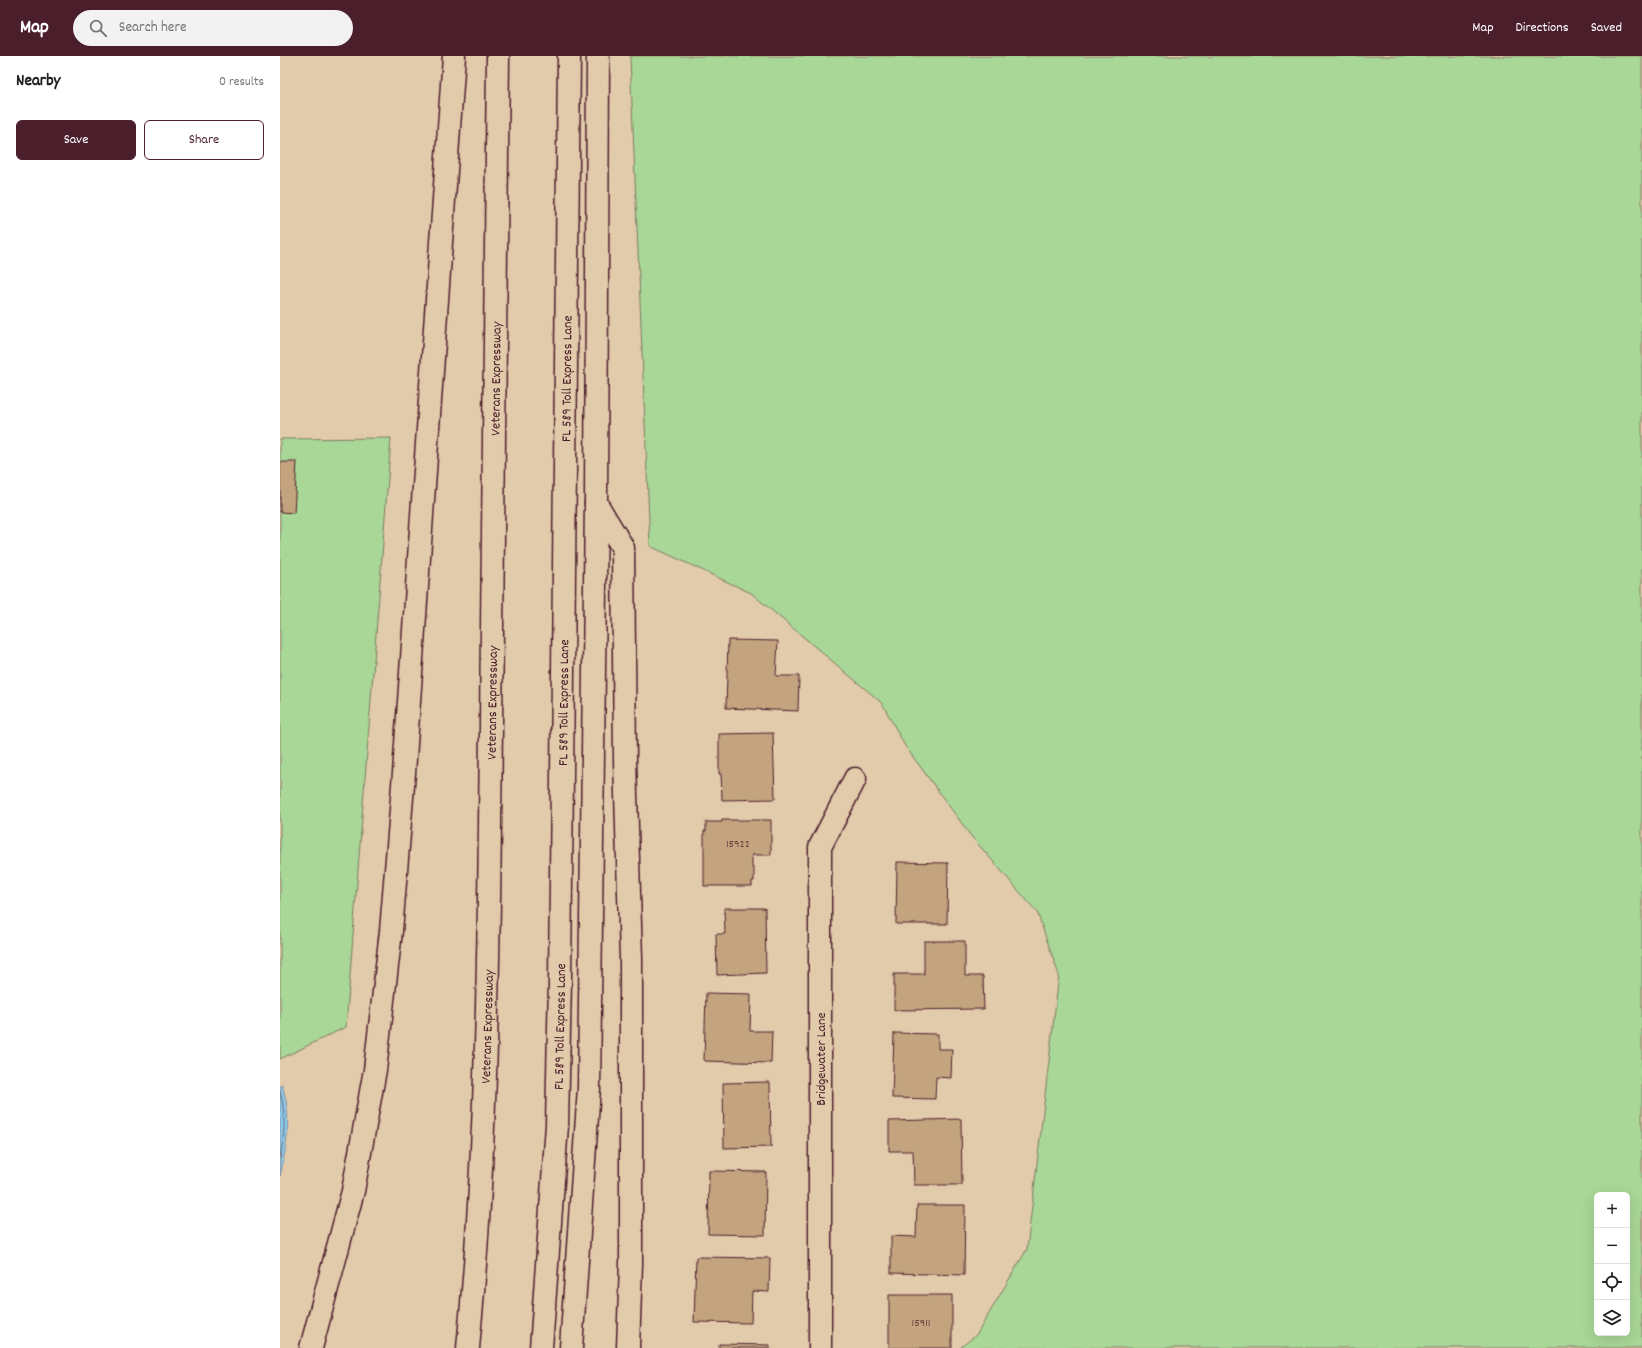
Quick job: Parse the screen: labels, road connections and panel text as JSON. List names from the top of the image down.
{
  "streets": {
    "main road": ["Veterans Expressway", "FL 589 Toll Express Lane", "Bridgewater Lane"]
  },
  "house_numbers": ["15922", "15911"],
  "page": {
    "header": "Map",
    "search": "Search here",
    "nav": ["Map", "Directions", "Saved"],
    "heading": ["Nearby", "0 results"],
    "buttons": ["Save", "Share"],
    "map_buttons": ["+", "−"]
  }
}
